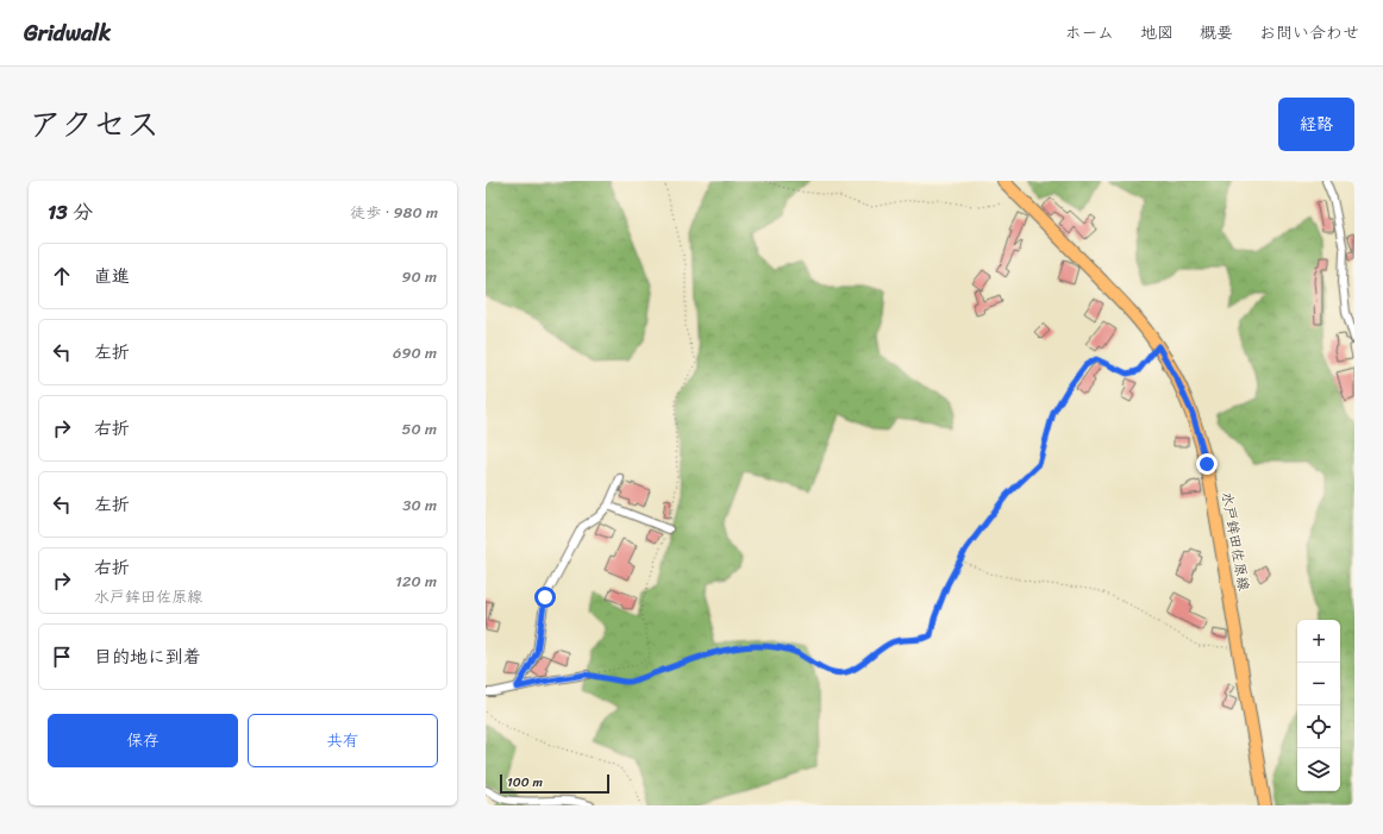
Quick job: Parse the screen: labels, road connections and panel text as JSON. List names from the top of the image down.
{
  "streets": {
    "main road": ["水戸鉾田佐原線"]
  },
  "scale_bar": "100 m",
  "page": {
    "header": "Gridwalk",
    "nav": [
      "ホーム",
      "地図",
      "概要",
      "お問い合わせ"
    ],
    "title": "アクセス",
    "buttons": [
      "経路",
      ["保存", "共有"]
    ],
    "heading": ["13 分", "徒歩 · 980 m"],
    "list": [
      ["直進", "90 m"],
      ["左折", "690 m"],
      ["右折", "50 m"],
      ["左折", "30 m"],
      ["右折", "水戸鉾田佐原線", "120 m"],
      "目的地に到着"
    ],
    "map_buttons": ["+", "−"],
    "scale": "100 m"
  }
}
